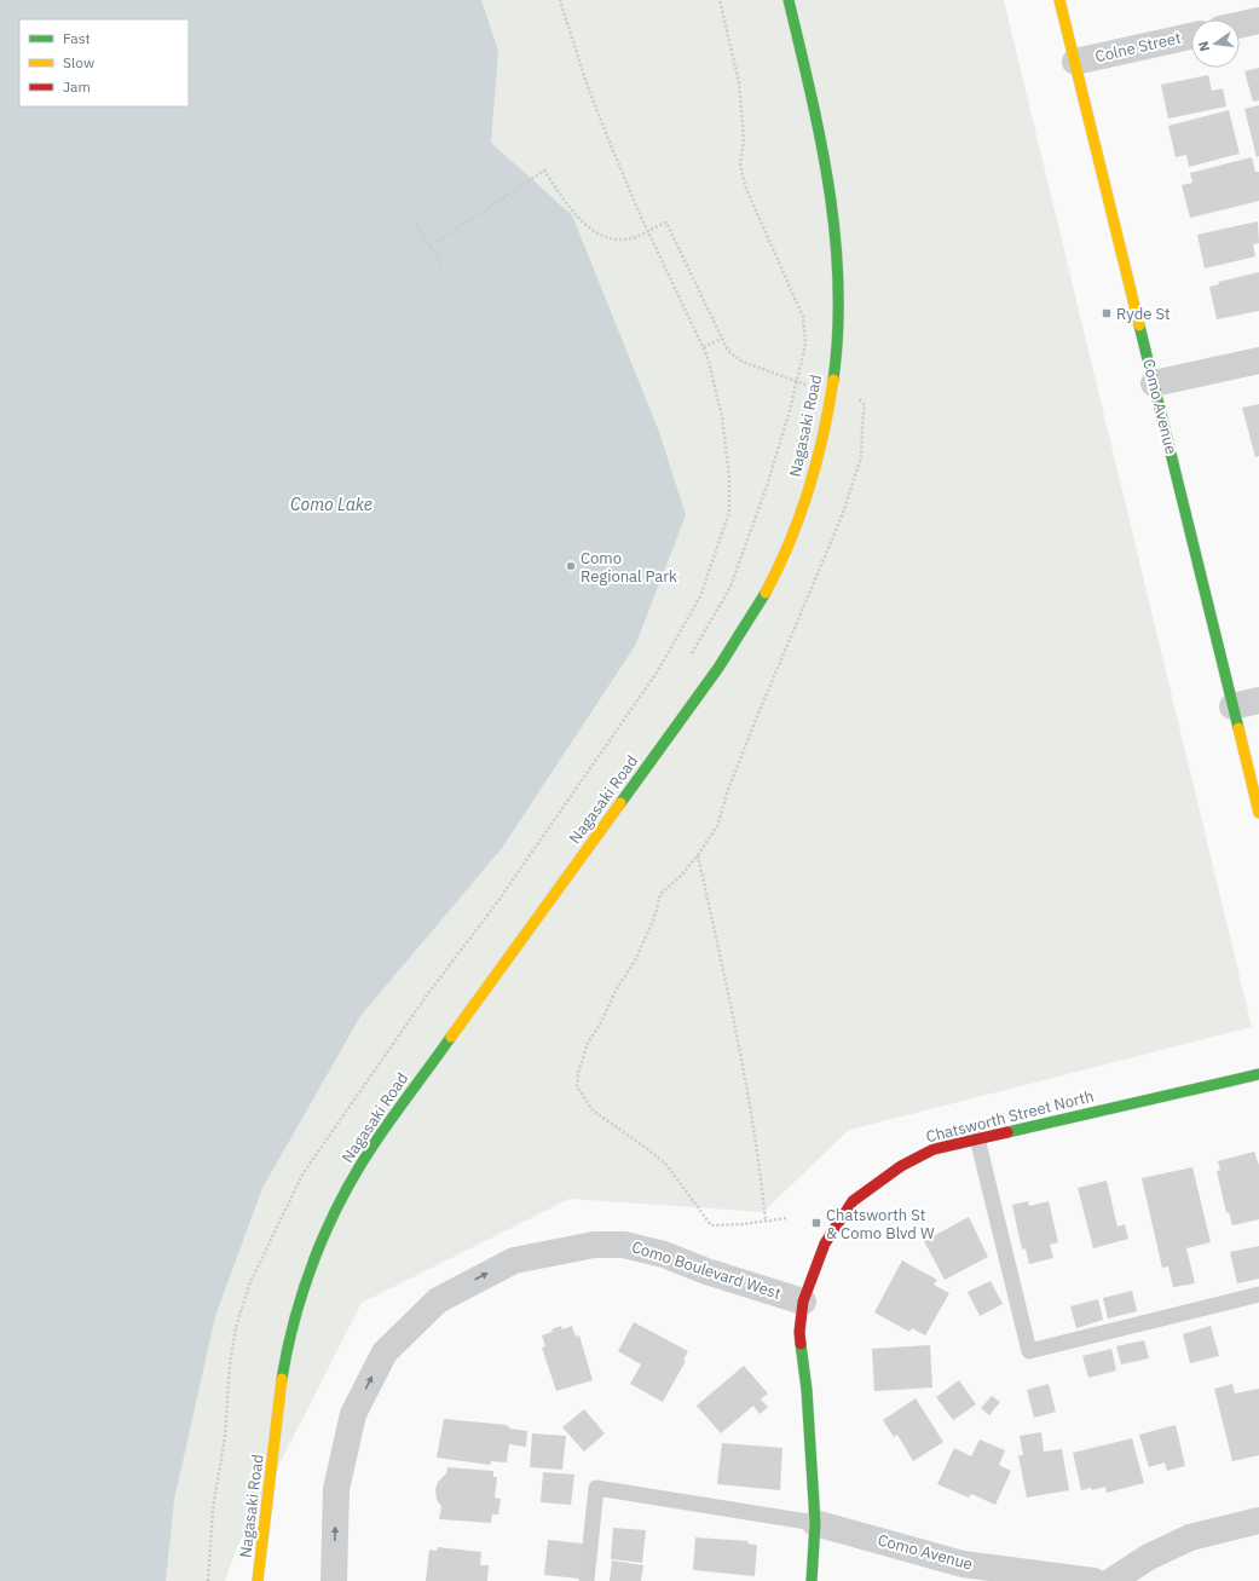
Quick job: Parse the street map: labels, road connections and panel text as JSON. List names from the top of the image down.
{
  "streets": {
    "street": [
      "Colne Street",
      "Como Avenue",
      "Nagasaki Road",
      "Chatsworth Street North",
      "Como Boulevard West"
    ]
  },
  "crossings": [
    ["Colne Street", "Como Avenue"],
    ["Como Avenue", "Chatsworth Street North"],
    ["Chatsworth Street North", "Como Boulevard West"]
  ],
  "water": ["Como Lake"],
  "places": {
    "transit": ["Ryde St", "Chatsworth St & Como Blvd W"],
    "other": ["Como Regional Park"]
  },
  "legend": ["Fast", "Slow", "Jam"],
  "north": "left"
}
